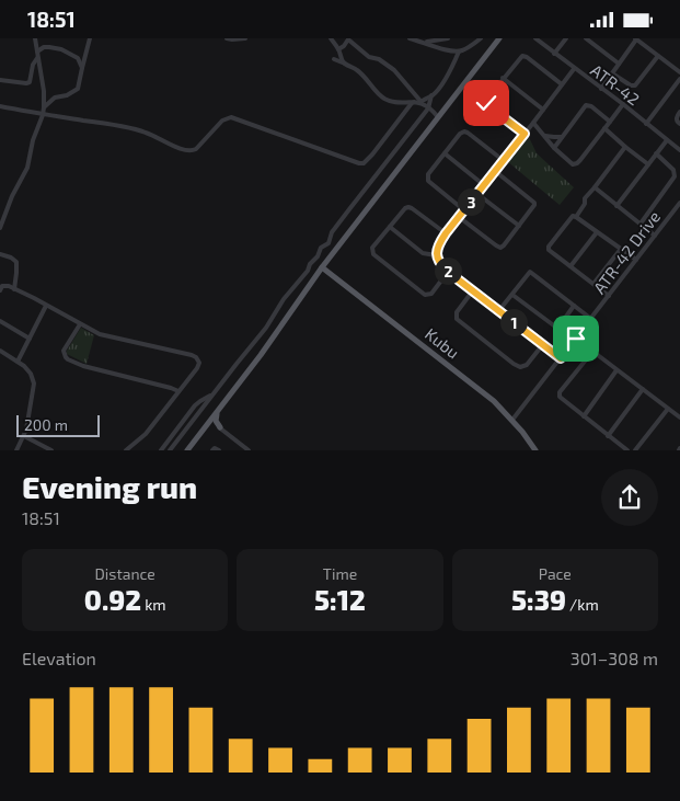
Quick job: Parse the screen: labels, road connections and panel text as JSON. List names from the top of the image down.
{
  "streets": {
    "main road": ["Kubu"],
    "street": ["ATR-42", "ATR-42 Drive"]
  },
  "crossings": [
    ["ATR-42 Drive", "Kubu"]
  ],
  "scale_bar": "200 m",
  "page": {
    "status": "18:51",
    "pins": ["3", "2", "1"],
    "scale": "200 m",
    "heading": ["Evening run", "18:51"],
    "stats": [
      ["Distance", "0.92 km"],
      ["Time", "5:12"],
      ["Pace", "5:39 /km"]
    ],
    "chart": ["Elevation", "301–308 m"]
  }
}
